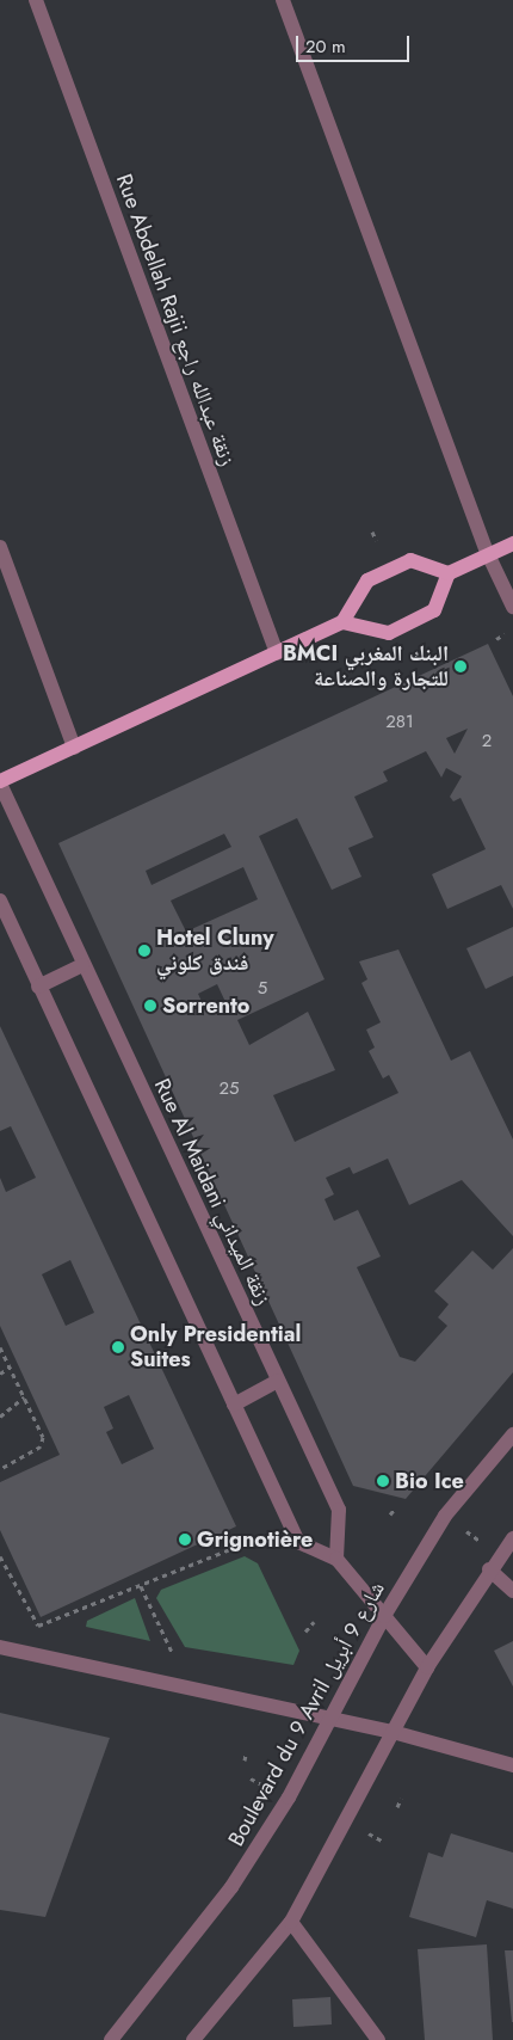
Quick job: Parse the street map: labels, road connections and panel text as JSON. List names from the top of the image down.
{
  "streets": {
    "street": ["Rue Abdellah Rajii زنقة عبدالله راجع", "Rue Al Maidani زنقة الميداني", "Boulevard du 9 Avril شارع 9 أبريل"]
  },
  "places": [
    "BMCI البنك المغربي للتجارة والصناعة",
    "Hotel Cluny فندق كلوني",
    "Sorrento",
    "Only Presidential Suites",
    "Bio Ice",
    "Grignotière"
  ],
  "house_numbers": [
    "281",
    "2",
    "5",
    "25"
  ],
  "scale_bar": "20 m"
}
